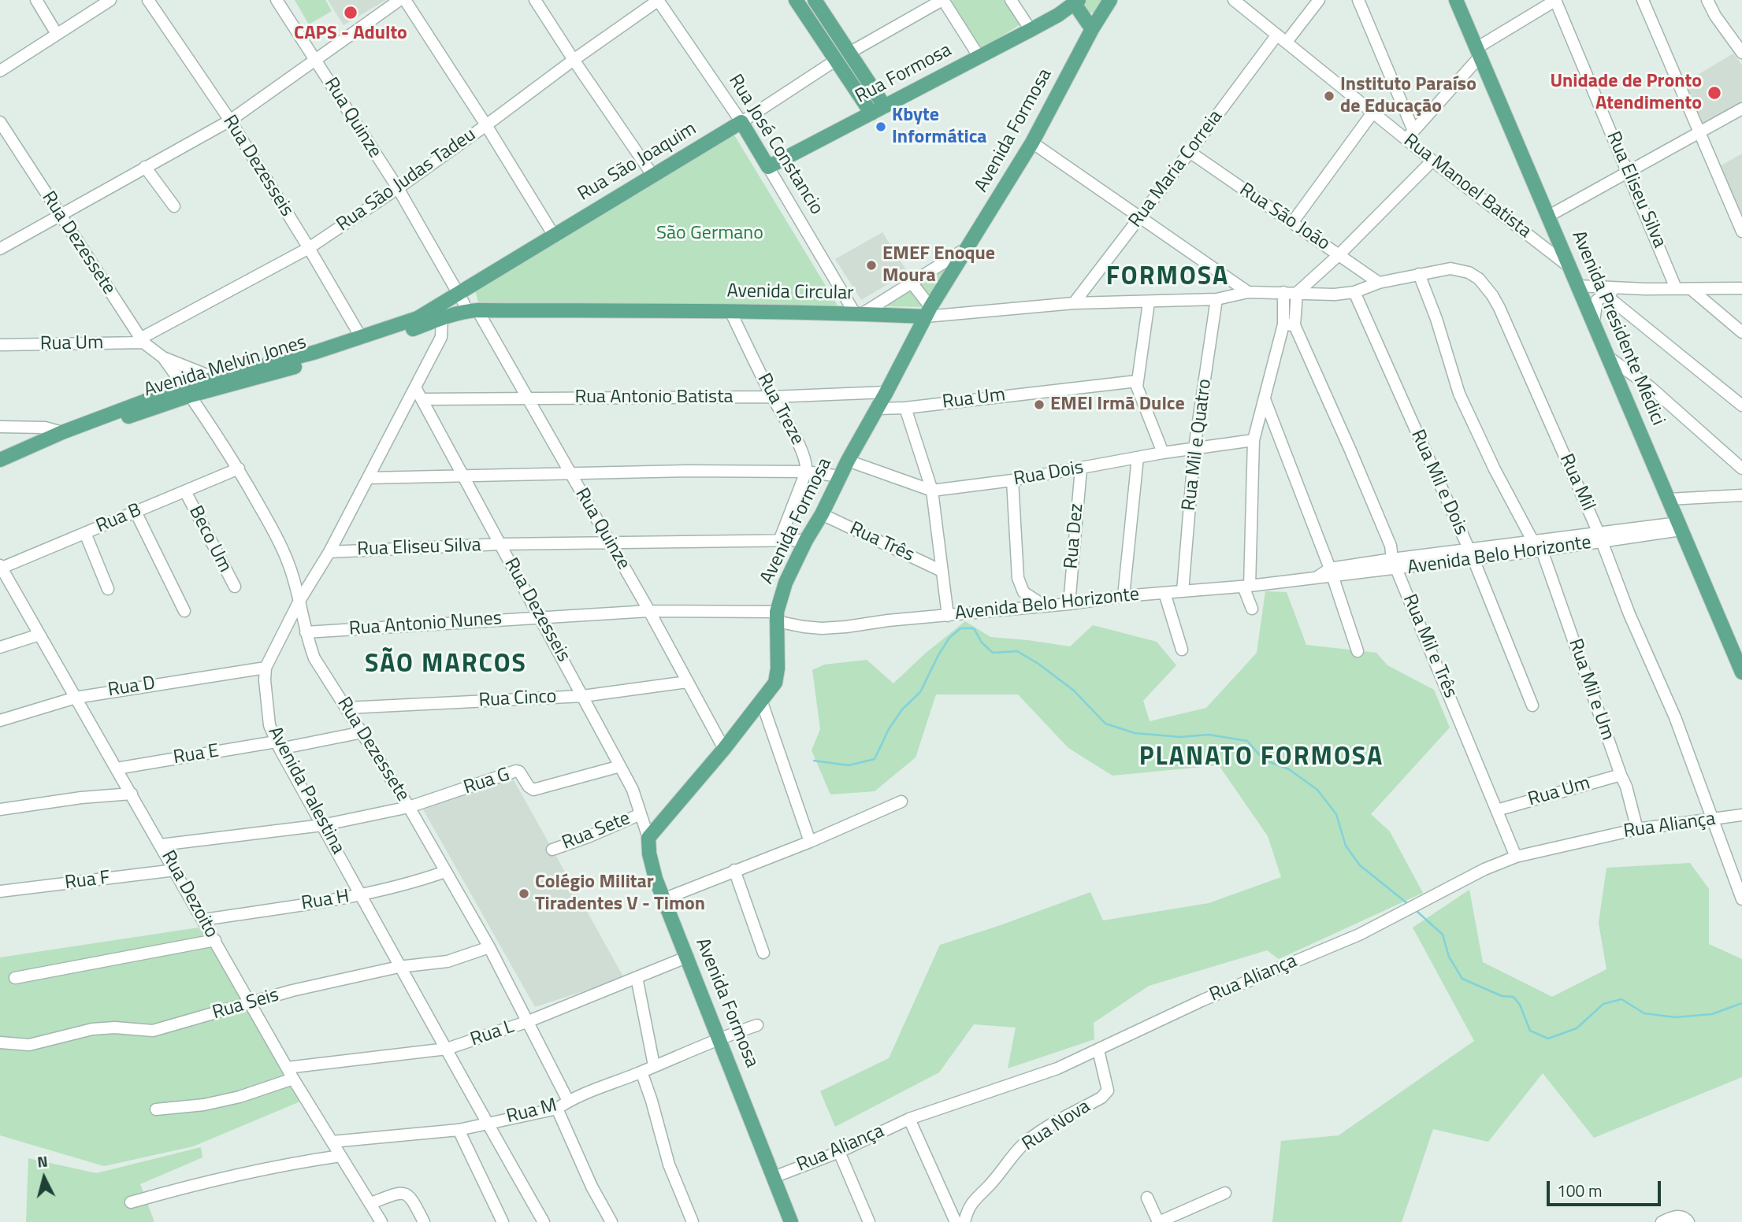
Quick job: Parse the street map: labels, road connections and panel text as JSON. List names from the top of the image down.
{
  "streets": {
    "main road": [
      "Rua Formosa",
      "Avenida Formosa",
      "Rua José Constancio",
      "Rua São Joaquim",
      "Avenida Circular",
      "Avenida Presidente Médici",
      "Avenida Melvin Jones"
    ],
    "street": [
      "Rua Quinze",
      "Rua Dezesseis",
      "Rua Maria Correia",
      "Rua São Judas Tadeu",
      "Rua Manoel Batista",
      "Rua Eliseu Silva",
      "Rua São João",
      "Rua Dezessete",
      "Rua Um",
      "Rua Antonio Batista",
      "Rua Treze",
      "Rua Mil e Quatro",
      "Rua Dois",
      "Rua Mil e Dois",
      "Rua Mil",
      "Rua B",
      "Rua Dez",
      "Beco Um",
      "Rua Três",
      "Avenida Belo Horizonte",
      "Rua Antonio Nunes",
      "Rua Mil e Três",
      "Rua D",
      "Rua Mil e Um",
      "Rua Cinco",
      "Rua E",
      "Rua G",
      "Avenida Palestina",
      "Rua Aliança",
      "Rua Sete",
      "Rua F",
      "Rua Dezoito",
      "Rua H",
      "Rua Seis",
      "Rua L",
      "Rua M",
      "Rua Nova"
    ]
  },
  "crossings": [
    ["Rua Formosa", "Rua José Constancio"],
    ["Rua Quinze", "Avenida Formosa"],
    ["Rua Quinze", "Rua São Joaquim"],
    ["Rua Quinze", "Rua São Judas Tadeu"],
    ["Rua Quinze", "Rua Eliseu Silva"],
    ["Rua Quinze", "Avenida Circular"],
    ["Rua Quinze", "Avenida Melvin Jones"],
    ["Rua Quinze", "Rua Antonio Batista"],
    ["Rua Quinze", "Rua Antonio Nunes"],
    ["Rua Quinze", "Rua Cinco"],
    ["Avenida Formosa", "Rua Dezesseis"],
    ["Avenida Formosa", "Rua Eliseu Silva"],
    ["Avenida Formosa", "Avenida Circular"],
    ["Avenida Formosa", "Rua Um"],
    ["Avenida Formosa", "Rua Antonio Batista"],
    ["Avenida Formosa", "Rua Dois"],
    ["Avenida Formosa", "Rua Três"],
    ["Avenida Formosa", "Avenida Belo Horizonte"],
    ["Avenida Formosa", "Rua Antonio Nunes"],
    ["Avenida Formosa", "Rua Aliança"],
    ["Avenida Formosa", "Rua L"],
    ["Avenida Formosa", "Rua M"],
    ["Rua José Constancio", "Rua São Joaquim"],
    ["Rua José Constancio", "Rua São Judas Tadeu"],
    ["Rua José Constancio", "Avenida Circular"],
    ["Rua São Joaquim", "Avenida Melvin Jones"],
    ["Rua Dezesseis", "Rua São Judas Tadeu"],
    ["Rua Dezesseis", "Rua Eliseu Silva"],
    ["Rua Dezesseis", "Avenida Melvin Jones"],
    ["Rua Dezesseis", "Rua Antonio Batista"],
    ["Rua Dezesseis", "Rua Antonio Nunes"],
    ["Rua Dezesseis", "Rua Cinco"],
    ["Rua Dezesseis", "Rua G"],
    ["Rua Dezesseis", "Avenida Palestina"],
    ["Rua Dezesseis", "Rua Sete"],
    ["Rua Maria Correia", "Rua Manoel Batista"],
    ["Rua Maria Correia", "Rua São João"],
    ["Rua Maria Correia", "Avenida Circular"],
    ["Rua São Judas Tadeu", "Rua Dezessete"],
    ["Rua São Judas Tadeu", "Rua Um"],
    ["Rua Manoel Batista", "Avenida Presidente Médici"],
    ["Rua Eliseu Silva", "Rua Treze"],
    ["Rua Eliseu Silva", "Avenida Palestina"],
    ["Rua São João", "Rua Mil"],
    ["Rua Dezessete", "Rua Um"],
    ["Rua Dezessete", "Avenida Melvin Jones"],
    ["Rua Dezessete", "Rua B"],
    ["Rua Dezessete", "Rua Antonio Nunes"],
    ["Rua Dezessete", "Rua Cinco"],
    ["Rua Dezessete", "Rua E"],
    ["Rua Dezessete", "Rua G"],
    ["Rua Dezessete", "Avenida Palestina"],
    ["Rua Dezessete", "Rua H"],
    ["Rua Dezessete", "Rua Seis"],
    ["Rua Dezessete", "Rua L"],
    ["Rua Dezessete", "Rua M"],
    ["Avenida Circular", "Avenida Melvin Jones"],
    ["Avenida Circular", "Rua Treze"],
    ["Avenida Circular", "Rua Mil e Quatro"],
    ["Avenida Circular", "Rua Mil"],
    ["Avenida Circular", "Rua Mil e Três"],
    ["Avenida Presidente Médici", "Avenida Belo Horizonte"],
    ["Rua Um", "Rua Mil e Três"],
    ["Rua Um", "Rua Mil e Um"],
    ["Avenida Melvin Jones", "Avenida Palestina"],
    ["Rua Antonio Batista", "Rua Treze"],
    ["Rua Mil e Quatro", "Rua Dois"],
    ["Rua Mil e Quatro", "Avenida Belo Horizonte"],
    ["Rua Dois", "Rua Dez"],
    ["Rua Dois", "Rua Mil e Três"],
    ["Rua Mil e Dois", "Rua Mil"],
    ["Rua Mil e Dois", "Avenida Belo Horizonte"],
    ["Rua Mil", "Avenida Belo Horizonte"],
    ["Rua Mil", "Rua Aliança"],
    ["Rua B", "Beco Um"],
    ["Rua B", "Rua Dezoito"],
    ["Rua Dez", "Avenida Belo Horizonte"],
    ["Avenida Belo Horizonte", "Rua Antonio Nunes"],
    ["Avenida Belo Horizonte", "Rua Mil e Três"],
    ["Avenida Belo Horizonte", "Rua Mil e Um"],
    ["Rua Mil e Três", "Rua Aliança"],
    ["Rua D", "Avenida Palestina"],
    ["Rua D", "Rua Dezoito"],
    ["Rua Mil e Um", "Rua Aliança"],
    ["Rua E", "Avenida Palestina"],
    ["Rua E", "Rua Dezoito"],
    ["Avenida Palestina", "Rua H"],
    ["Avenida Palestina", "Rua Seis"],
    ["Avenida Palestina", "Rua L"],
    ["Avenida Palestina", "Rua M"],
    ["Rua Aliança", "Rua Nova"],
    ["Rua F", "Rua Dezoito"],
    ["Rua Dezoito", "Rua H"],
    ["Rua Dezoito", "Rua Seis"],
    ["Rua Dezoito", "Rua L"],
    ["Rua Dezoito", "Rua M"]
  ],
  "districts": ["FORMOSA", "SÃO MARCOS", "PLANATO FORMOSA"],
  "parks": ["São Germano"],
  "places": [
    "CAPS - Adulto",
    "Unidade de Pronto Atendimento",
    "Instituto Paraíso de Educação",
    "Kbyte Informática",
    "EMEF Enoque Moura",
    "EMEI Irmã Dulce",
    "Colégio Militar Tiradentes V - Timon"
  ],
  "scale_bar": "100 m",
  "north": "top"
}
